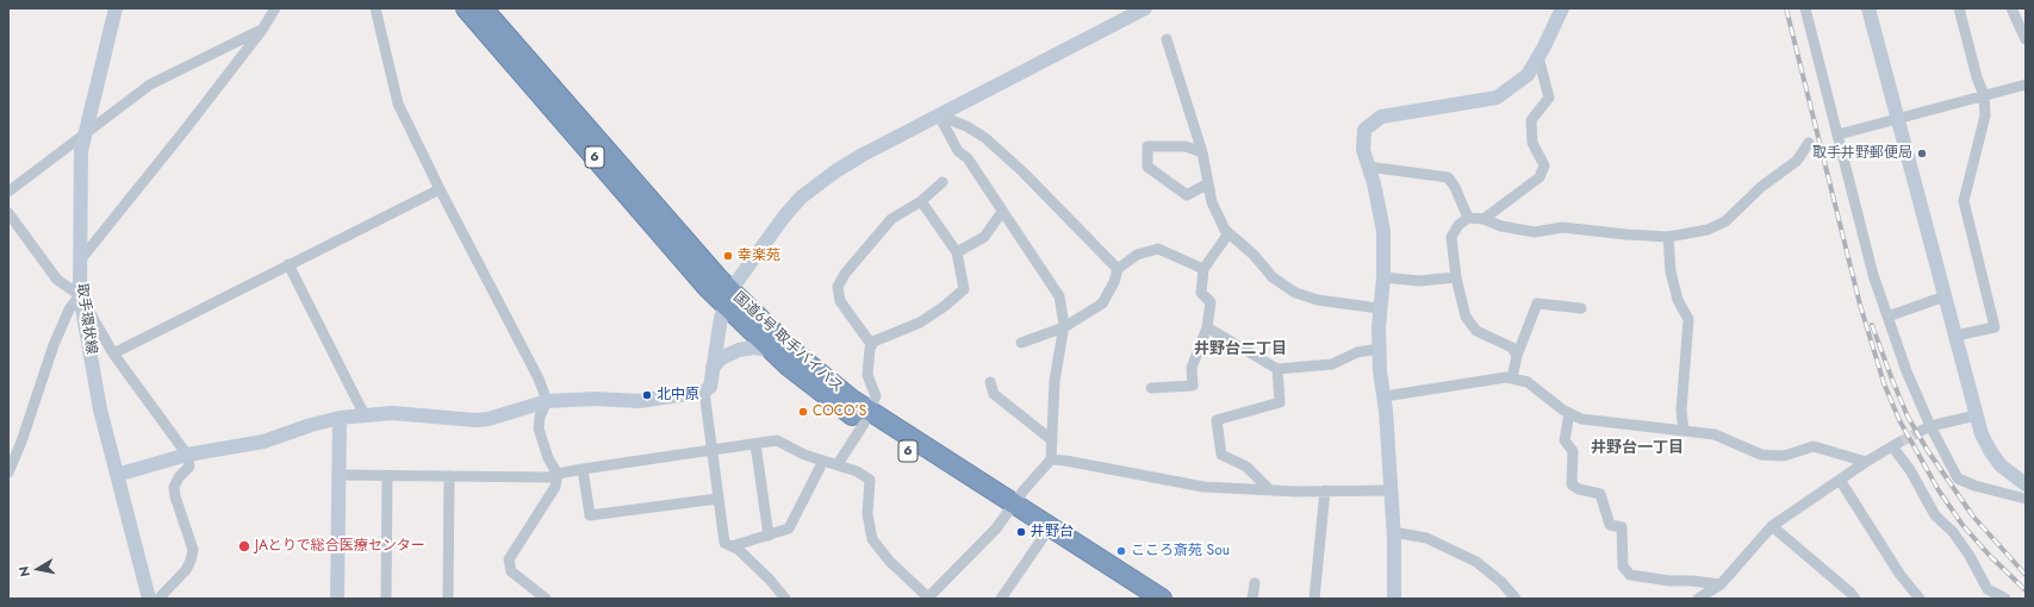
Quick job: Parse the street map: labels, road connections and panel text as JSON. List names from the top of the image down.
{
  "streets": {
    "highway": ["6", "国道6号 取手バイパス"],
    "street": ["取手環状線"]
  },
  "districts": ["井野台二丁目", "井野台一丁目"],
  "places": [
    "取手井野郵便局",
    "幸楽苑",
    "北中原",
    "COCO’S",
    "井野台",
    "JAとりで総合医療センター",
    "こころ斎苑 Sou"
  ],
  "north": "left"
}
